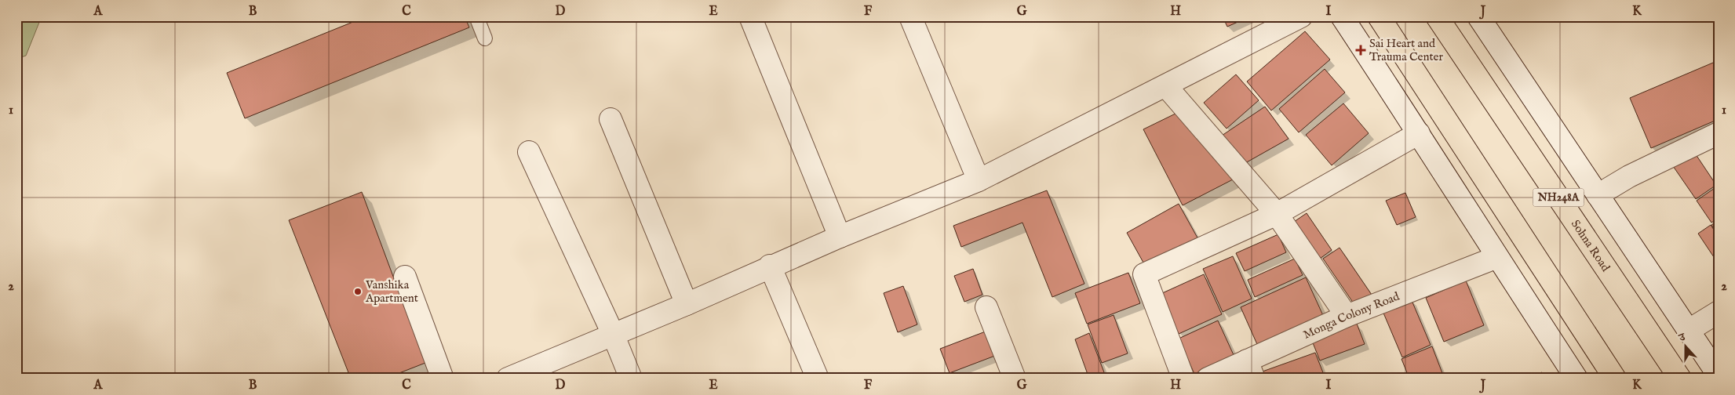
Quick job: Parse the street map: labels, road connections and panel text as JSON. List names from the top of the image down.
{
  "streets": {
    "highway": ["NH248A", "Sohna Road"],
    "street": ["Monga Colony Road"]
  },
  "places": {
    "health": ["Sai Heart and Trauma Center"],
    "other": ["Vanshika Apartment"]
  },
  "north": "top",
  "grid": {
    "columns": [
      "A",
      "B",
      "C",
      "D",
      "E",
      "F",
      "G",
      "H",
      "I",
      "J",
      "K"
    ],
    "rows": ["1", "2"]
  }
}
